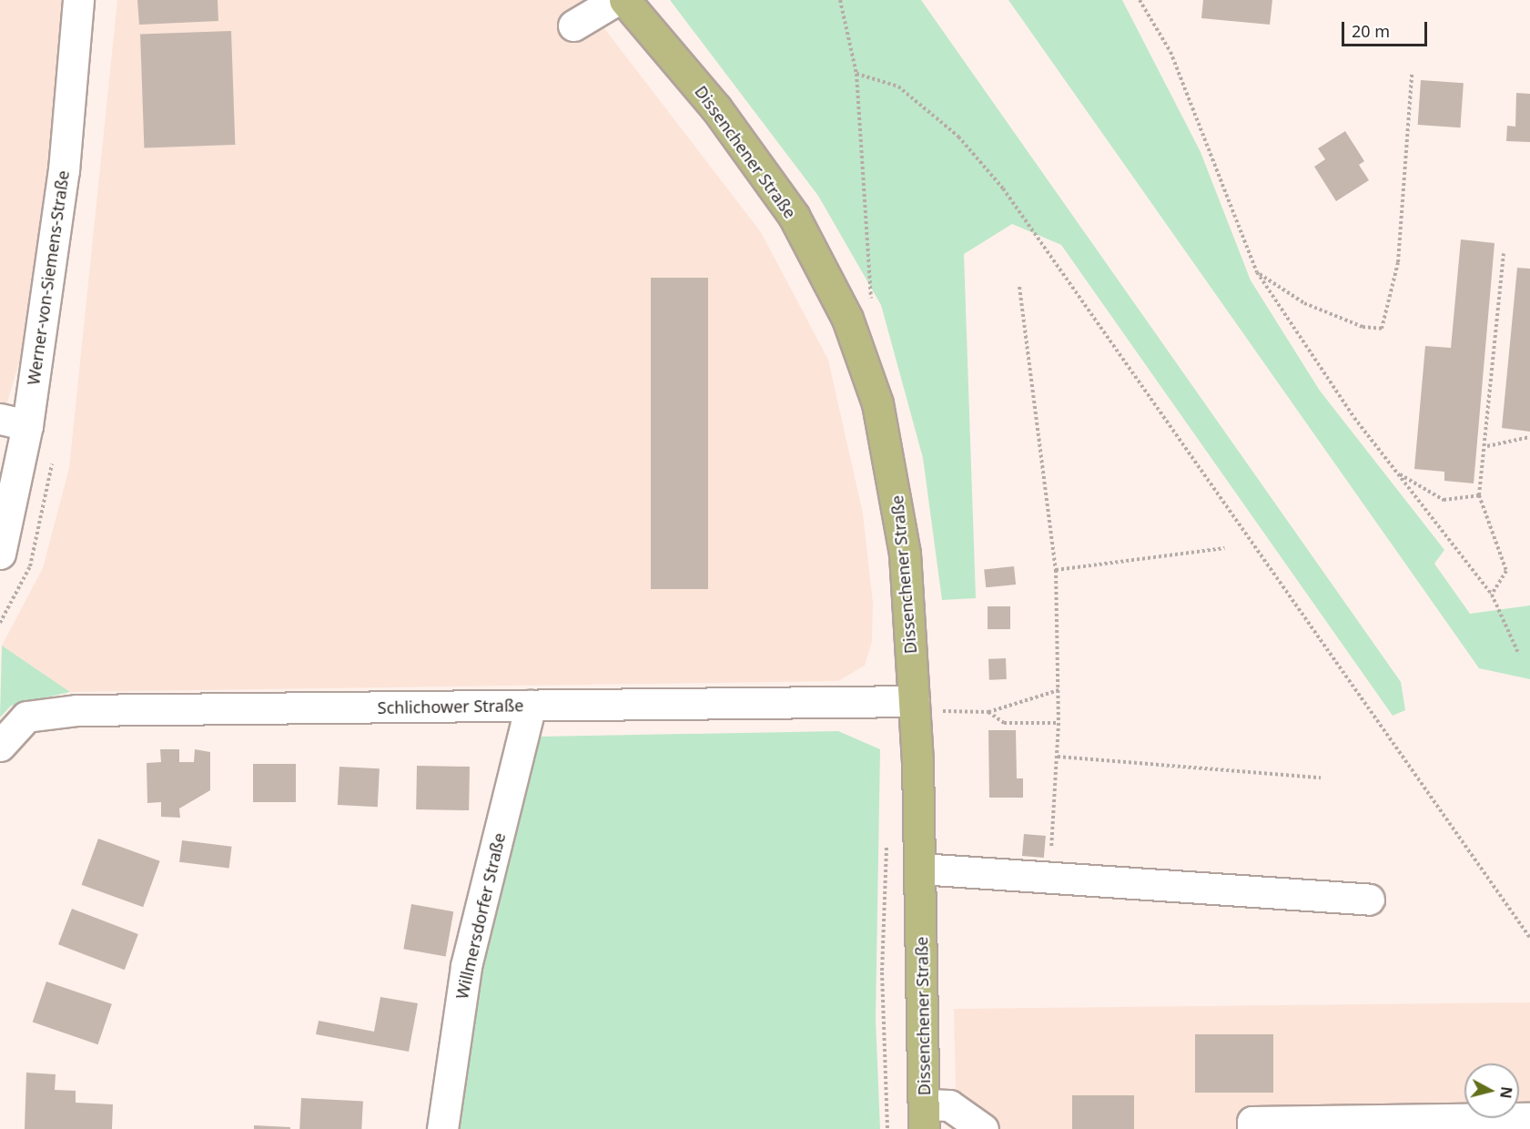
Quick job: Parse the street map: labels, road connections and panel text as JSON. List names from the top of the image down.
{
  "streets": {
    "main road": ["Dissenchener Straße"],
    "street": ["Werner-von-Siemens-Straße", "Schlichower Straße", "Willmersdorfer Straße"]
  },
  "crossings": [
    ["Dissenchener Straße", "Schlichower Straße"],
    ["Schlichower Straße", "Willmersdorfer Straße"]
  ],
  "scale_bar": "20 m",
  "north": "right"
}
